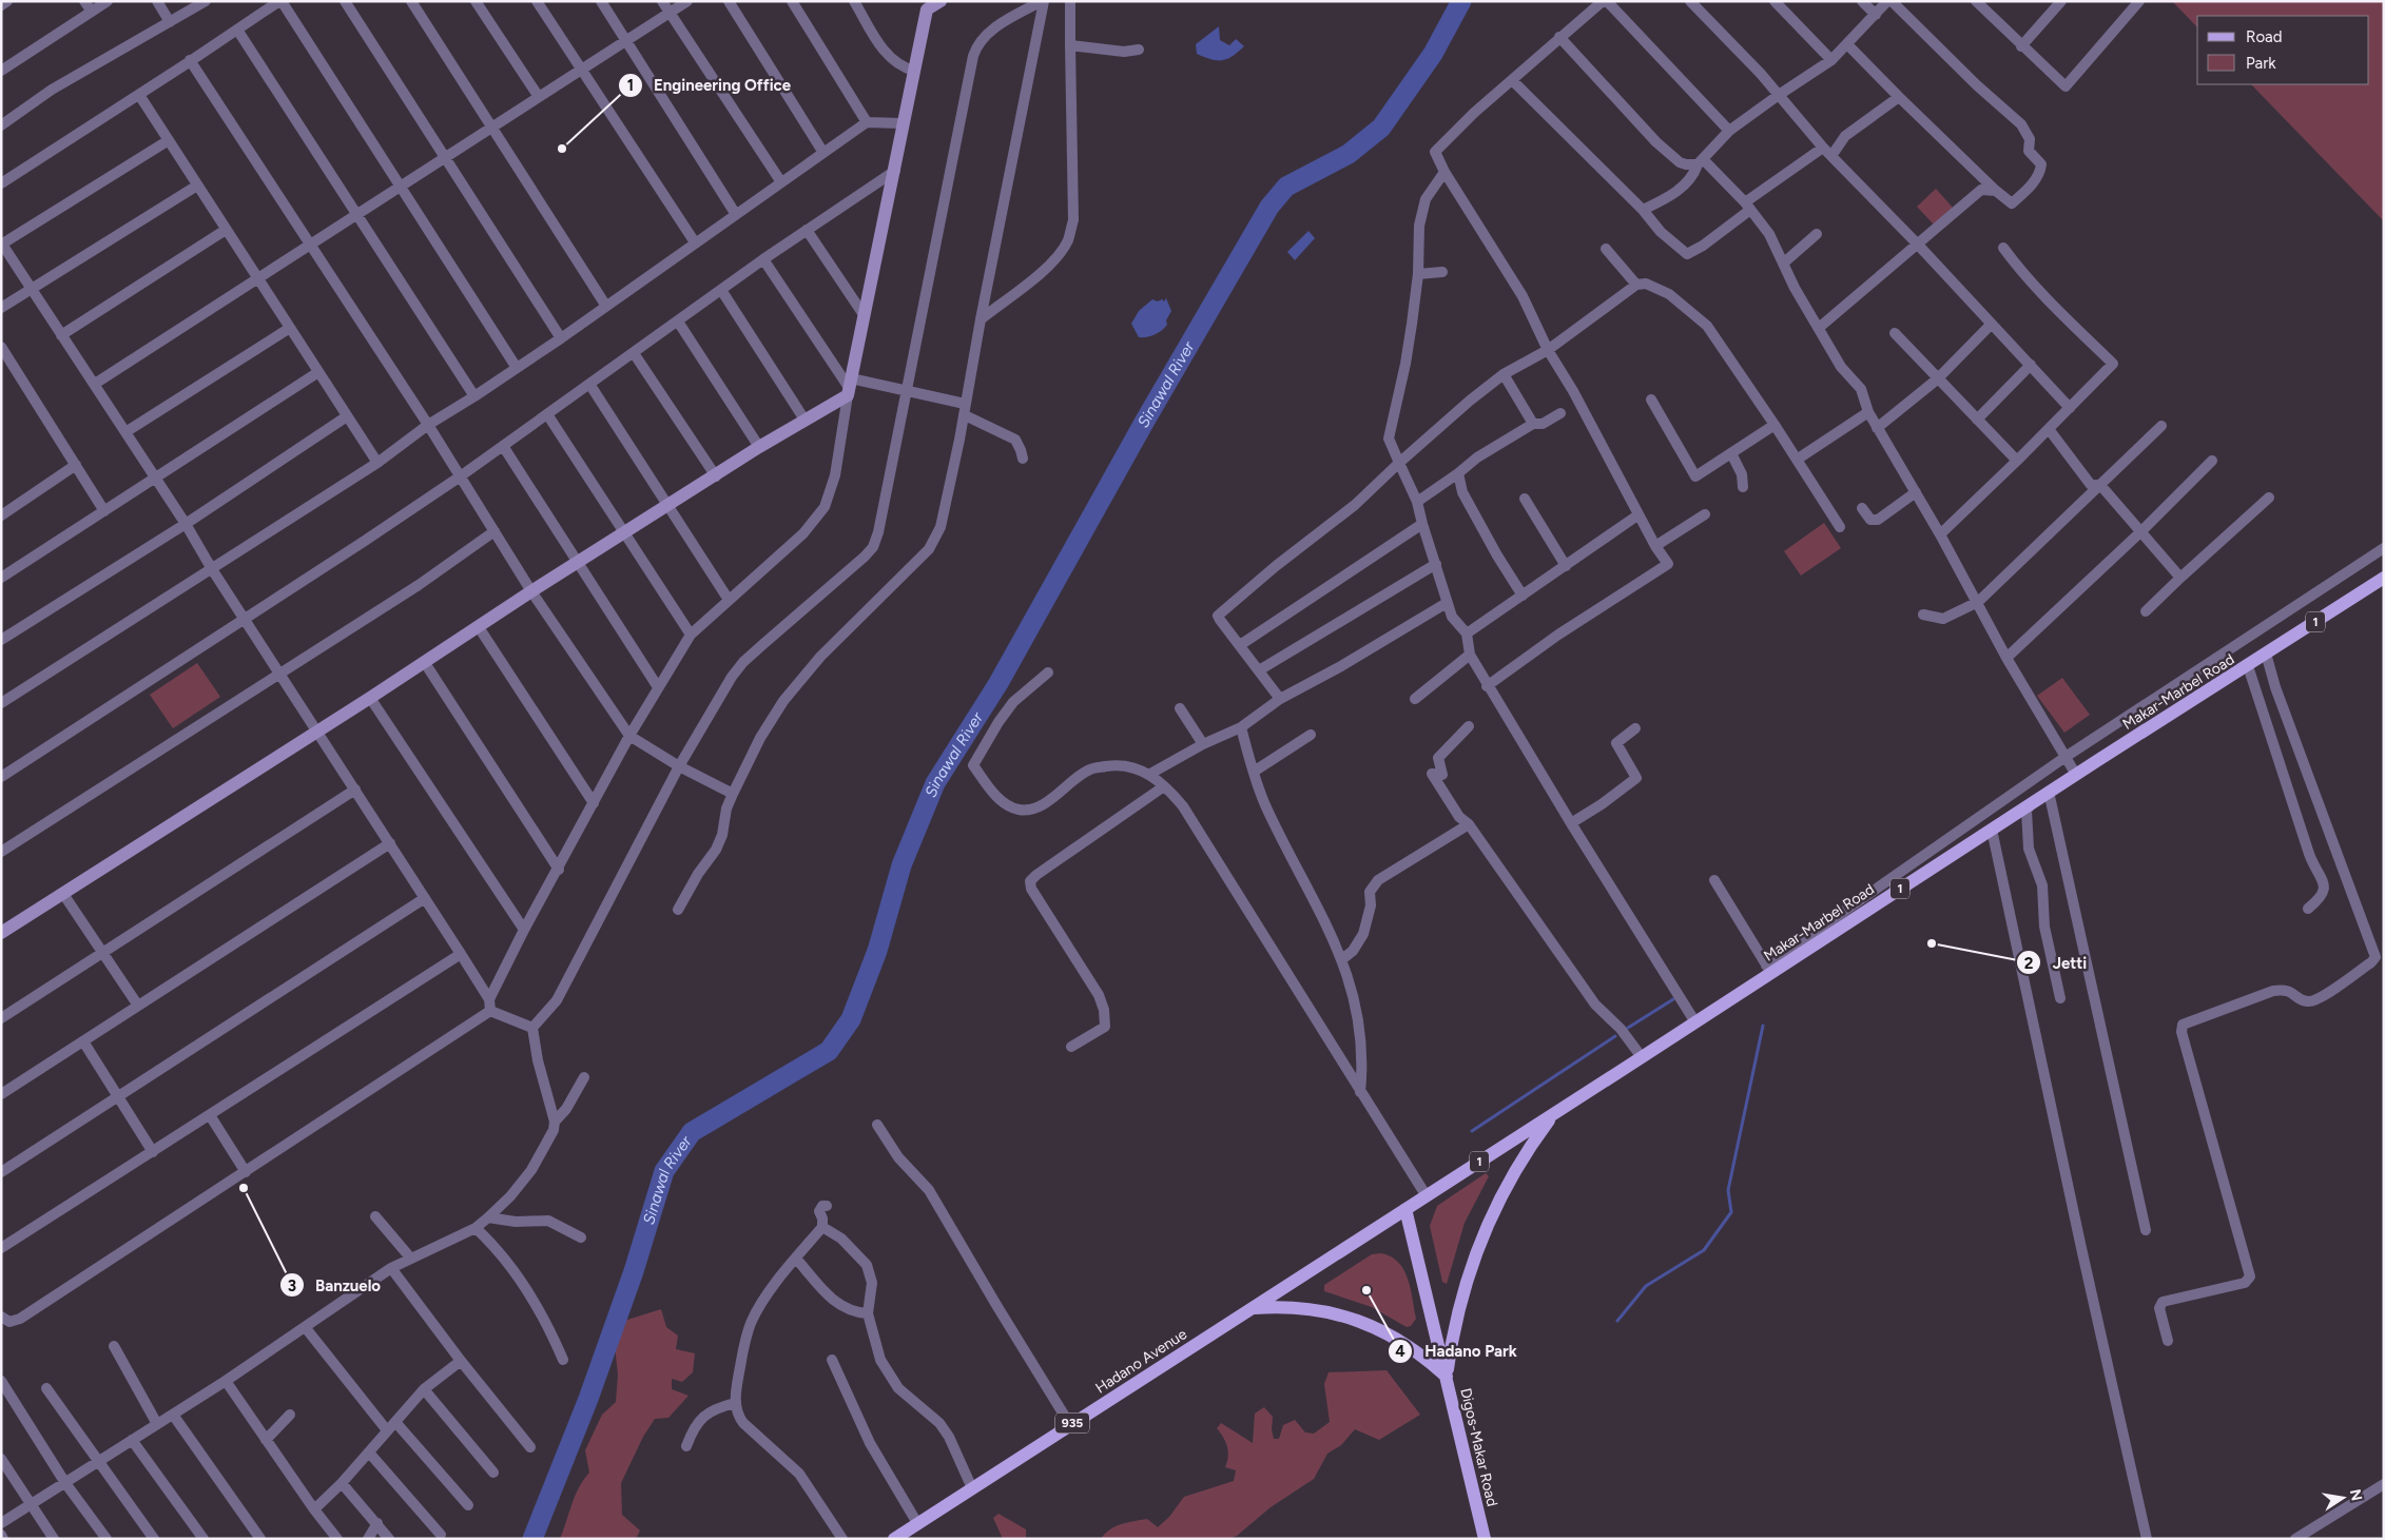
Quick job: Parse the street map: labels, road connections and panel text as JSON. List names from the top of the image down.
{
  "streets": {
    "main road": [
      "1",
      "Makar-Marbel Road",
      "Hadano Avenue",
      "935",
      "Digos-Makar Road"
    ]
  },
  "crossings": [
    ["Makar-Marbel Road", "Hadano Avenue"],
    ["Makar-Marbel Road", "Digos-Makar Road"],
    ["Hadano Avenue", "Digos-Makar Road"]
  ],
  "water": ["Sinawal River"],
  "places": [
    "Engineering Office",
    "Jetti",
    "Banzuelo",
    "Hadano Park"
  ],
  "legend": ["Road", "Park"],
  "north": "right"
}
